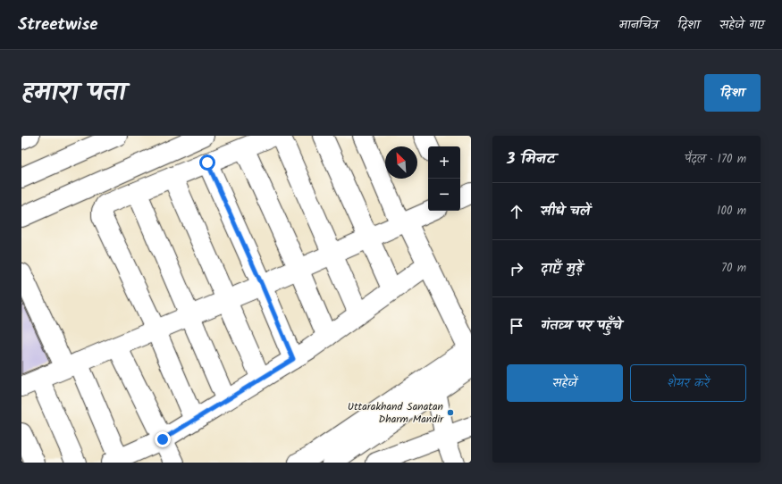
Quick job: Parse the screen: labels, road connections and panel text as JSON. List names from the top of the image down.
{
  "places": ["Uttarakhand Sanatan Dharm Mandir"],
  "north": "top left",
  "page": {
    "header": "Streetwise",
    "nav": ["मानचित्र", "दिशा", "सहेजे गए"],
    "title": "हमारा पता",
    "buttons": [
      "दिशा",
      ["सहेजें", "शेयर करें"]
    ],
    "heading": ["3 मिनट", "पैदल · 170 m"],
    "map_buttons": ["+", "−"],
    "list": [
      ["सीधे चलें", "100 m"],
      ["दाएँ मुड़ें", "70 m"],
      "गंतव्य पर पहुँचे"
    ]
  }
}
